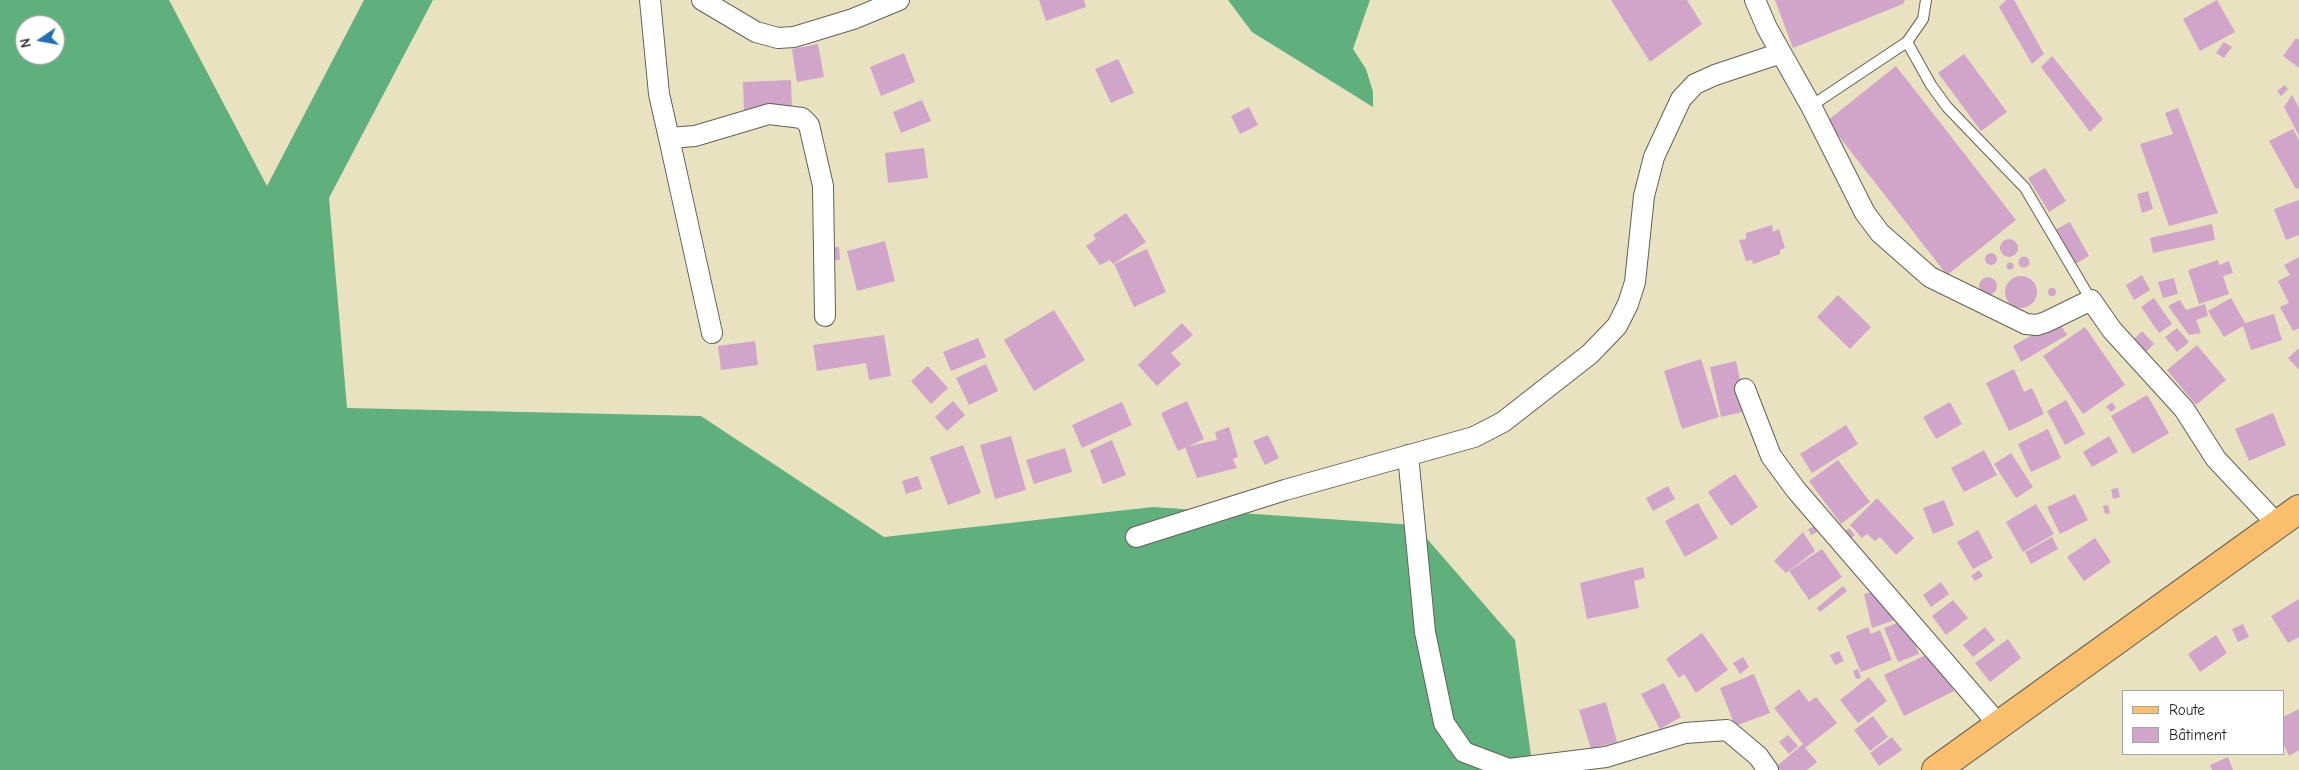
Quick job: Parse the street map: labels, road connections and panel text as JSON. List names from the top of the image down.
{
  "legend": ["Route", "Bâtiment"],
  "north": "left"
}
